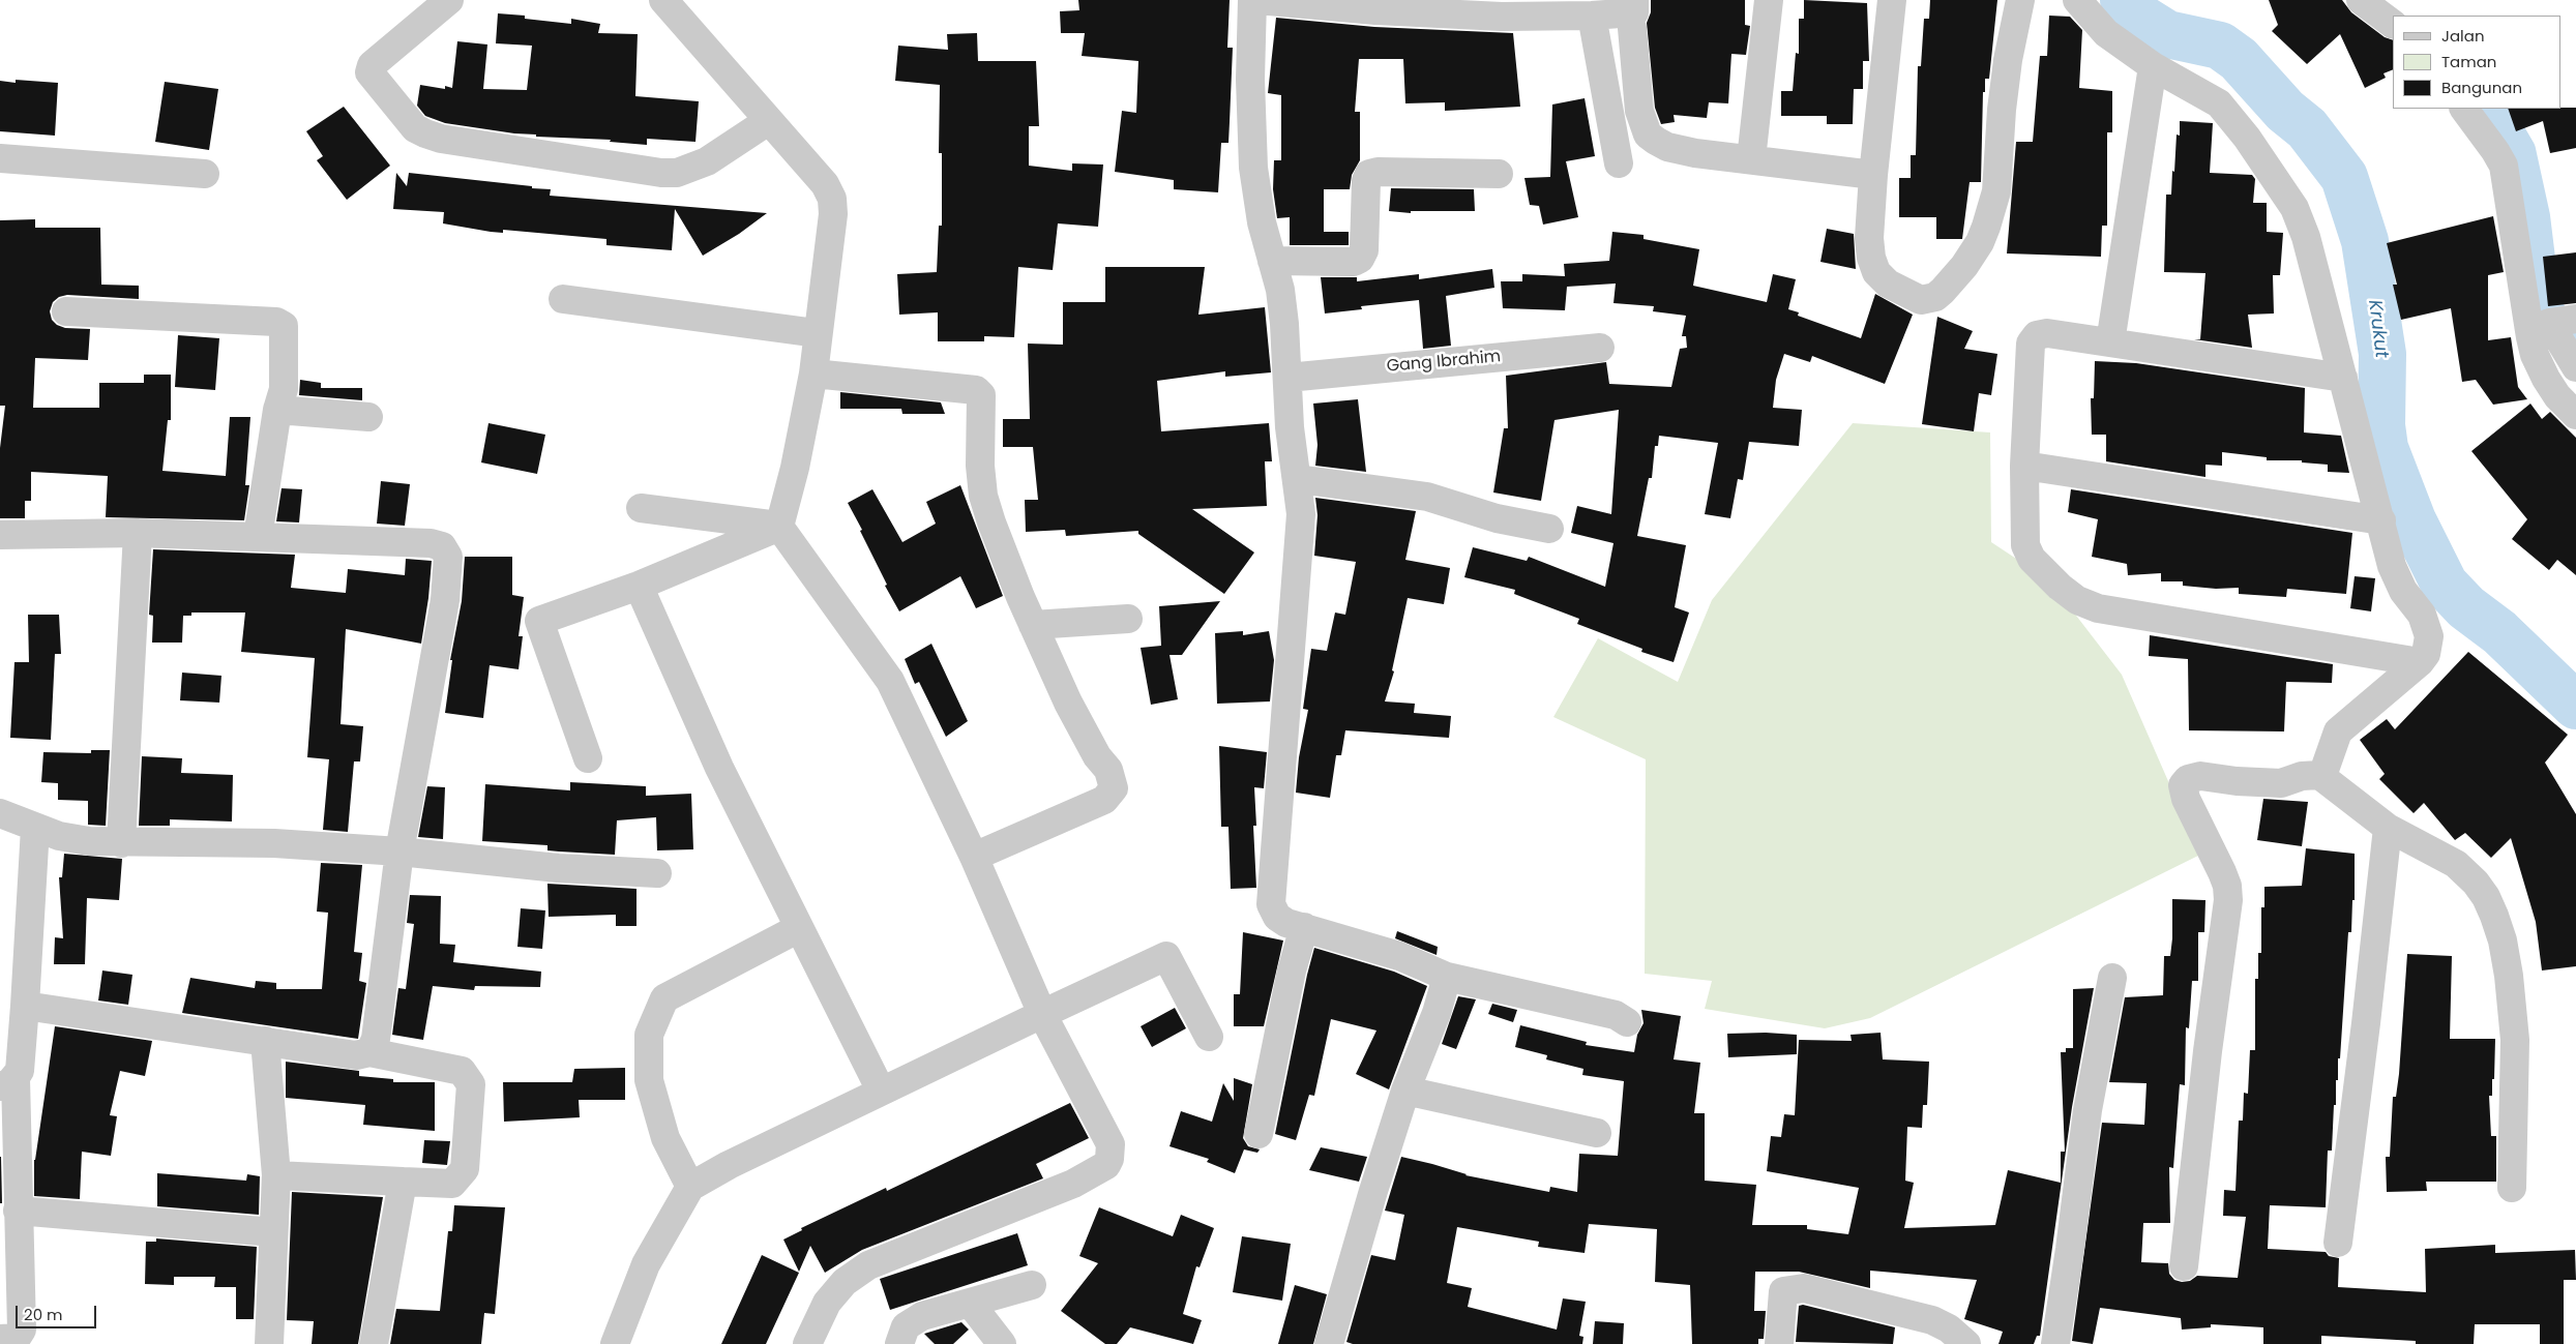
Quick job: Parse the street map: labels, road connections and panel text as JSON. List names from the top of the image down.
{
  "streets": {
    "street": ["Gang Ibrahim"]
  },
  "water": ["Krukut"],
  "legend": ["Jalan", "Taman", "Bangunan"],
  "scale_bar": "20 m"
}
